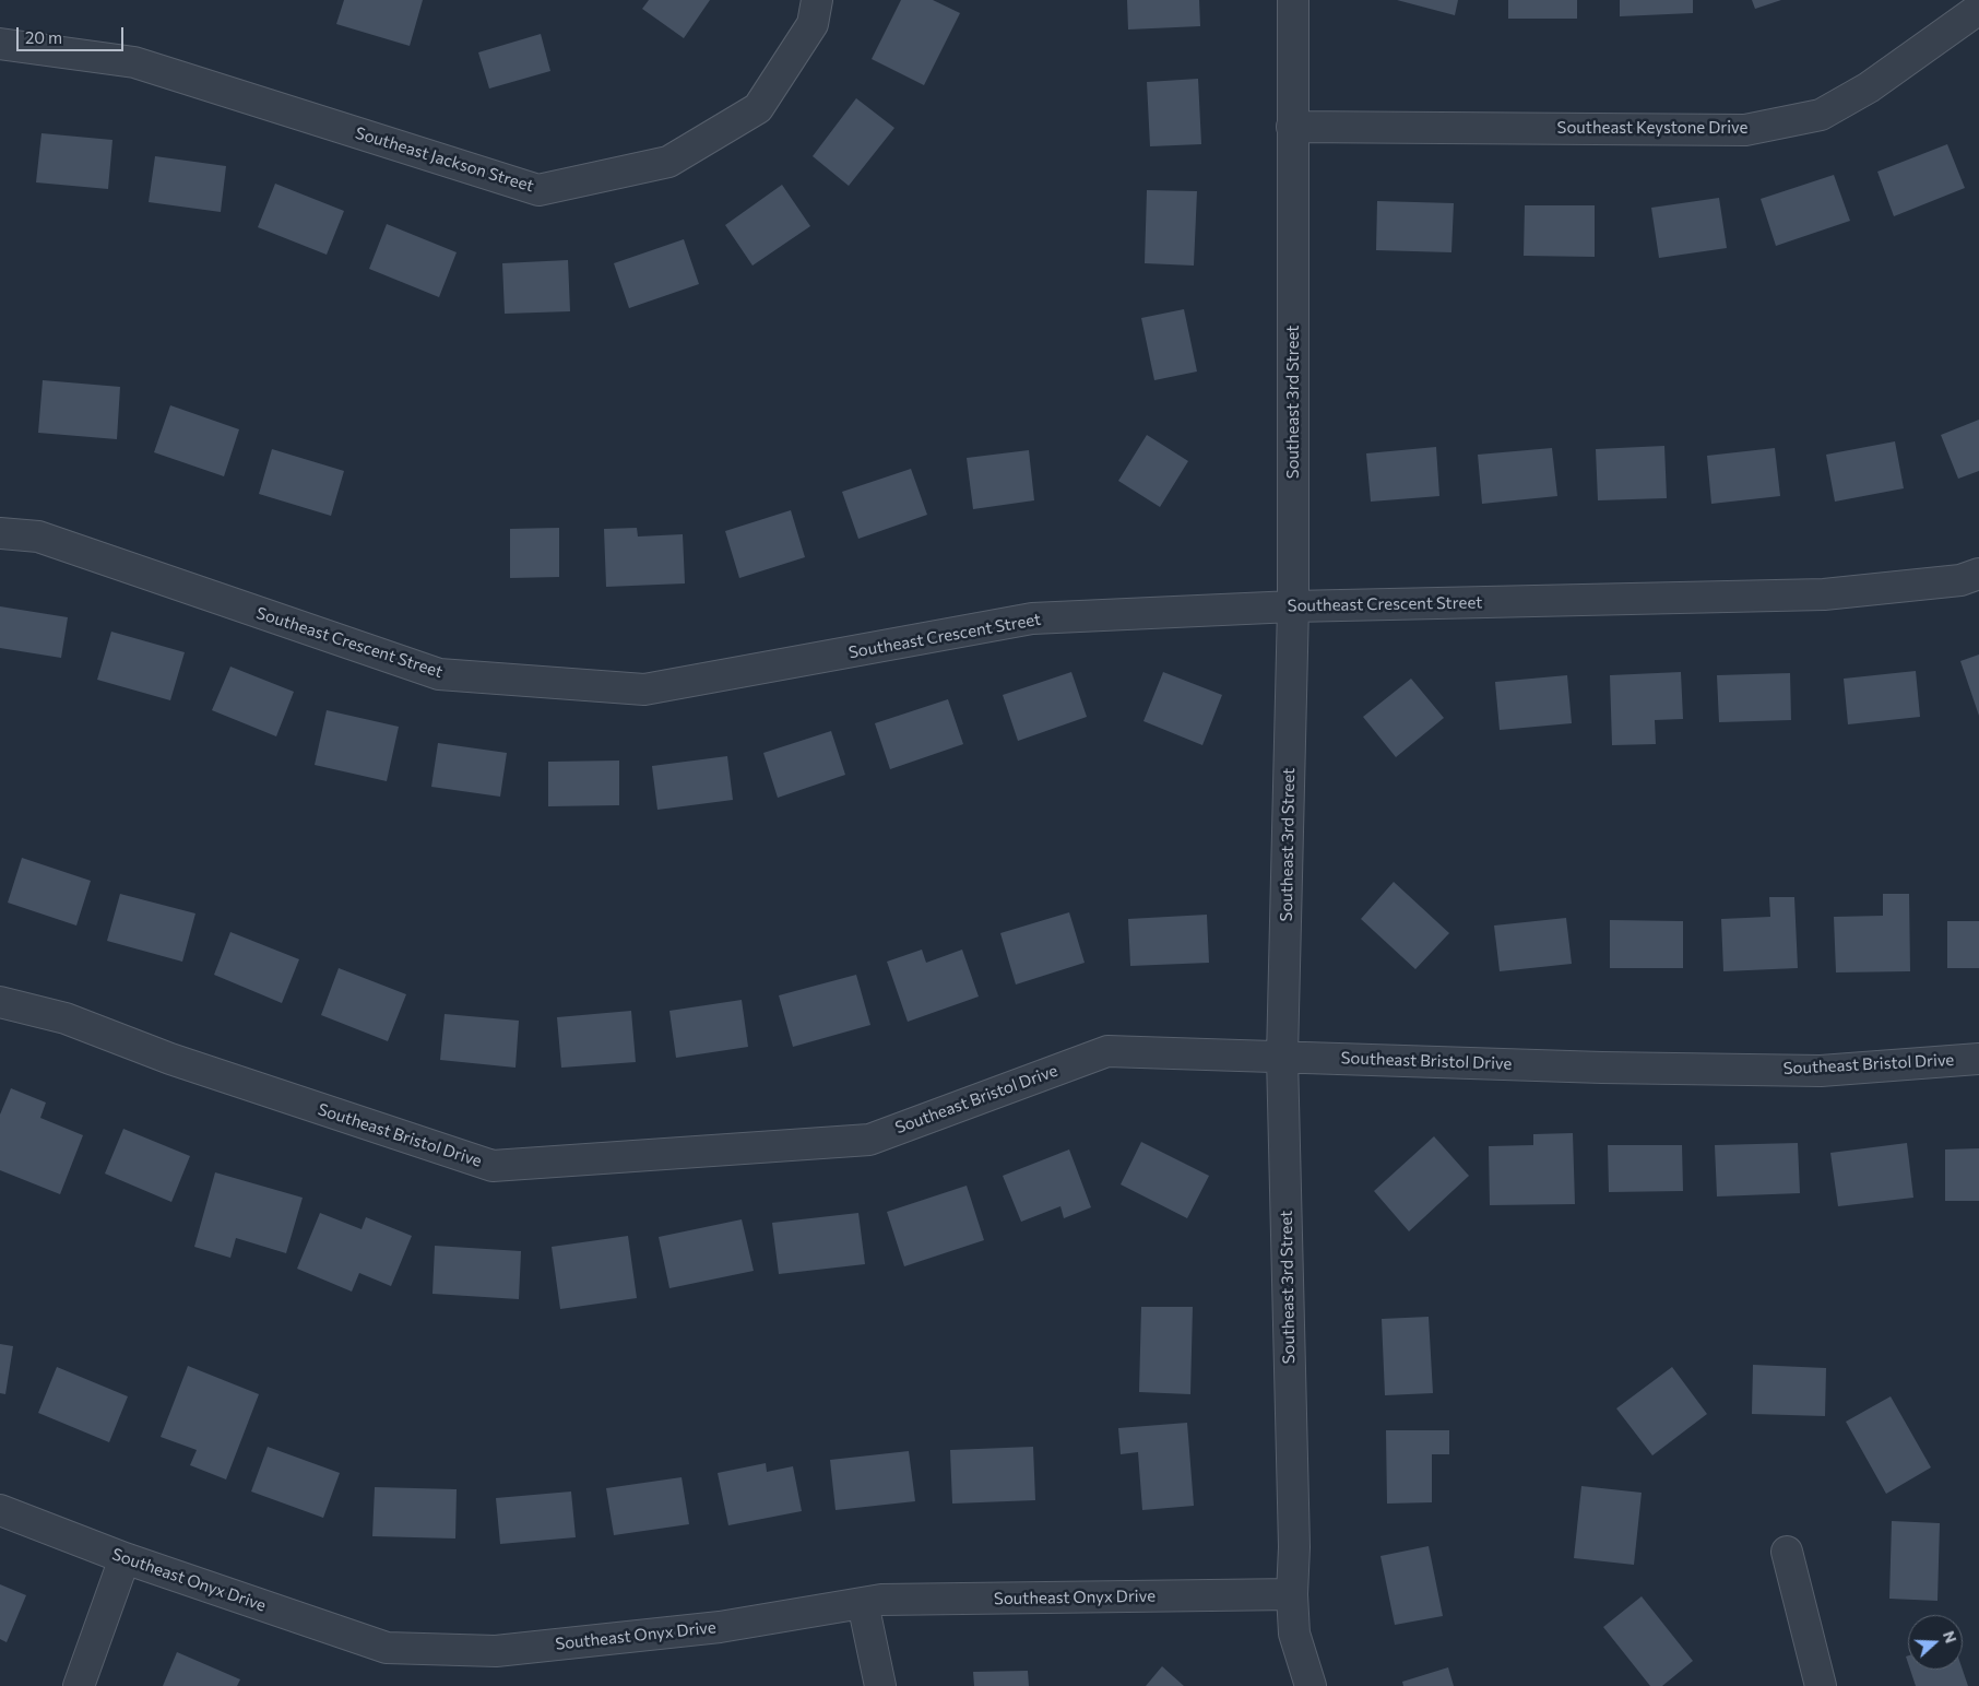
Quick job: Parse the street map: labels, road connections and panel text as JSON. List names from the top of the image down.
{
  "streets": {
    "street": [
      "Southeast Keystone Drive",
      "Southeast Jackson Street",
      "Southeast 3rd Street",
      "Southeast Crescent Street",
      "Southeast Bristol Drive",
      "Southeast Onyx Drive"
    ]
  },
  "crossings": [
    ["Southeast Keystone Drive", "Southeast 3rd Street"],
    ["Southeast 3rd Street", "Southeast Crescent Street"],
    ["Southeast 3rd Street", "Southeast Bristol Drive"],
    ["Southeast 3rd Street", "Southeast Onyx Drive"]
  ],
  "scale_bar": "20 m",
  "north": "right"
}
